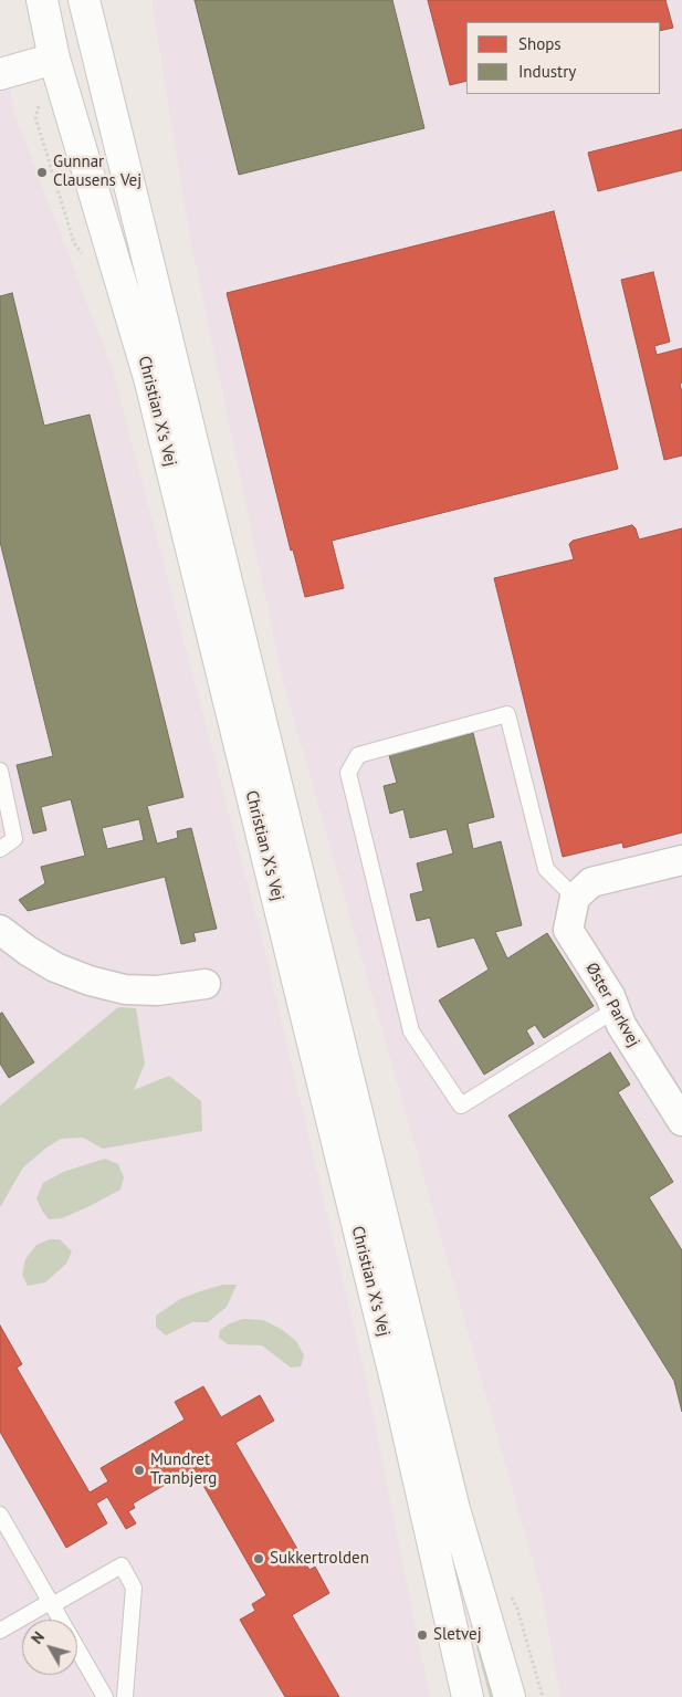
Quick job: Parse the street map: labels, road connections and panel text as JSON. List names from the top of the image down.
{
  "streets": {
    "main road": ["Christian X's Vej"],
    "street": ["Øster Parkvej"]
  },
  "places": [
    "Gunnar Clausens Vej",
    "Mundret Tranbjerg",
    "Sukkertrolden",
    "Sletvej"
  ],
  "legend": ["Shops", "Industry"],
  "north": "top left"
}
